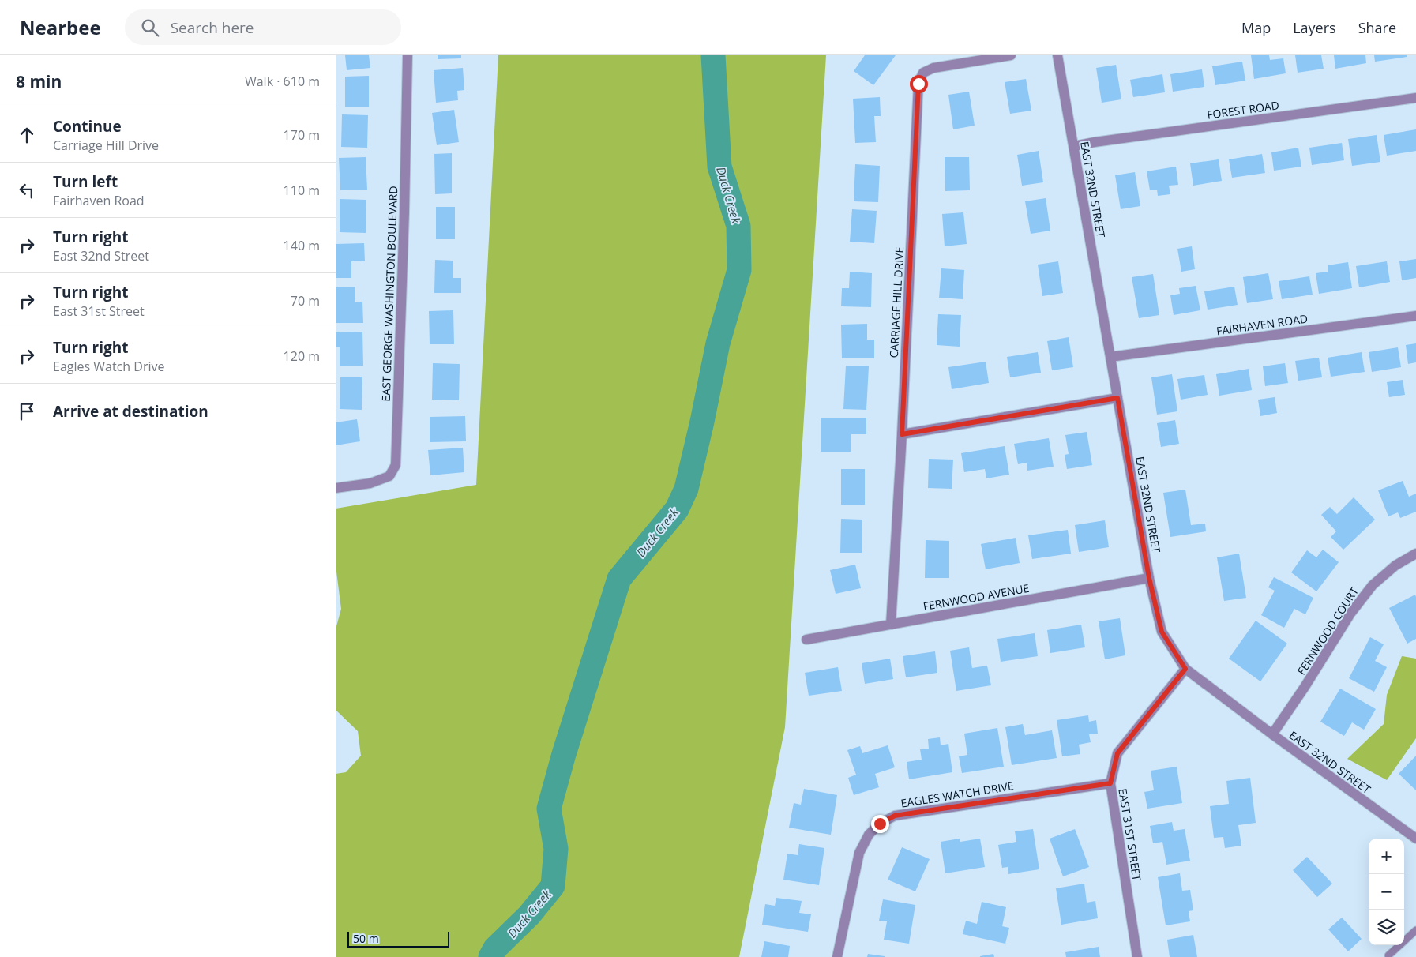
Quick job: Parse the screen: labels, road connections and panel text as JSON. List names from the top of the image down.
{
  "streets": {
    "street": [
      "FOREST ROAD",
      "EAST 32ND STREET",
      "EAST GEORGE WASHINGTON BOULEVARD",
      "CARRIAGE HILL DRIVE",
      "FAIRHAVEN ROAD",
      "FERNWOOD AVENUE",
      "FERNWOOD COURT",
      "EAGLES WATCH DRIVE",
      "EAST 31ST STREET"
    ]
  },
  "crossings": [
    ["FOREST ROAD", "EAST 32ND STREET"],
    ["EAST 32ND STREET", "FAIRHAVEN ROAD"],
    ["EAST 32ND STREET", "FERNWOOD AVENUE"],
    ["EAST 32ND STREET", "FERNWOOD COURT"],
    ["EAST 32ND STREET", "EAST 31ST STREET"],
    ["CARRIAGE HILL DRIVE", "FERNWOOD AVENUE"],
    ["EAGLES WATCH DRIVE", "EAST 31ST STREET"]
  ],
  "water": ["Duck Creek"],
  "scale_bar": "50 m",
  "page": {
    "header": "Nearbee",
    "search": "Search here",
    "nav": ["Map", "Layers", "Share"],
    "heading": ["8 min", "Walk · 610 m"],
    "list": [
      ["Continue", "Carriage Hill Drive", "170 m"],
      ["Turn left", "Fairhaven Road", "110 m"],
      ["Turn right", "East 32nd Street", "140 m"],
      ["Turn right", "East 31st Street", "70 m"],
      ["Turn right", "Eagles Watch Drive", "120 m"],
      "Arrive at destination"
    ],
    "map_buttons": ["+", "−"],
    "scale": "50 m"
  }
}
